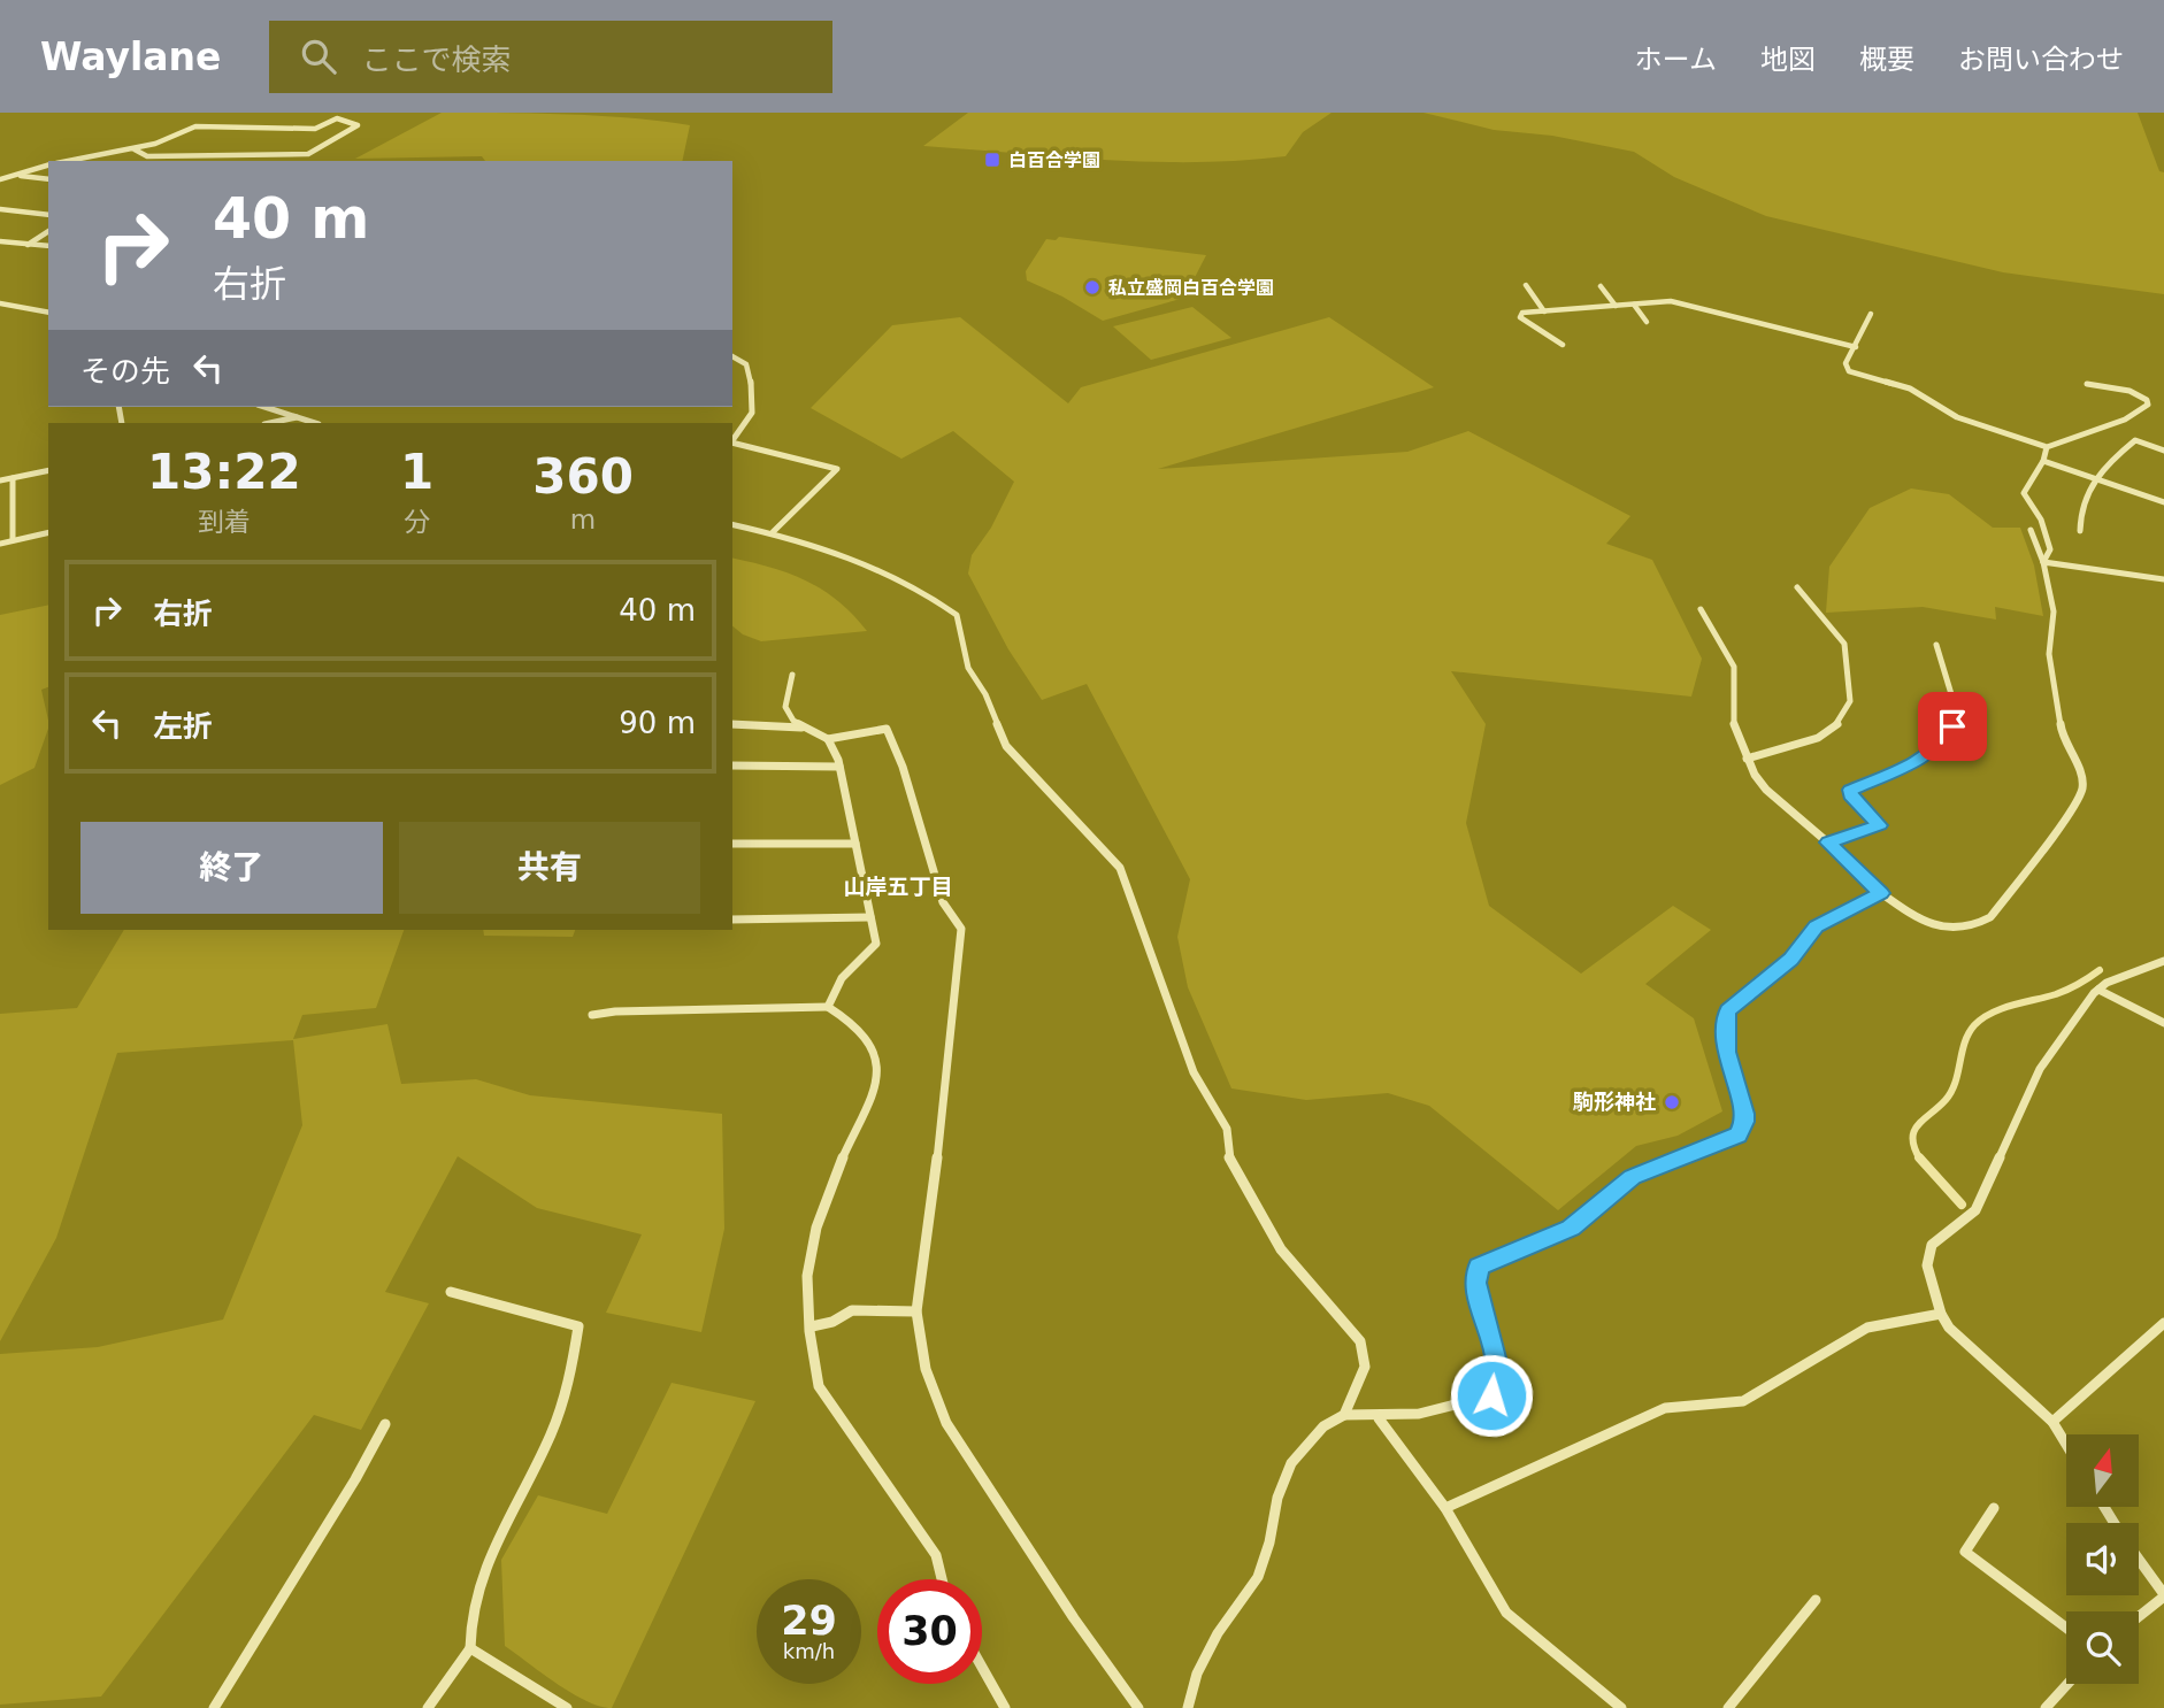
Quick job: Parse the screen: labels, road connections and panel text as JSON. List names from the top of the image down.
{
  "districts": ["山岸五丁目"],
  "places": {
    "transit": ["白百合学園"],
    "other": ["私立盛岡白百合学園", "駒形神社"]
  },
  "north": "top",
  "page": {
    "header": "Waylane",
    "search": "ここで検索",
    "nav": [
      "ホーム",
      "地図",
      "概要",
      "お問い合わせ"
    ],
    "turn": ["40 m", "右折"],
    "then": "その先",
    "eta": [
      "13:22",
      "到着",
      "1",
      "分",
      "360",
      "m"
    ],
    "list": [
      {
        "name": "右折",
        "value": "40 m"
      },
      {
        "name": "左折",
        "value": "90 m"
      }
    ],
    "buttons": ["終了", "共有"],
    "speed": "29 km/h",
    "limit": "30"
  }
}
